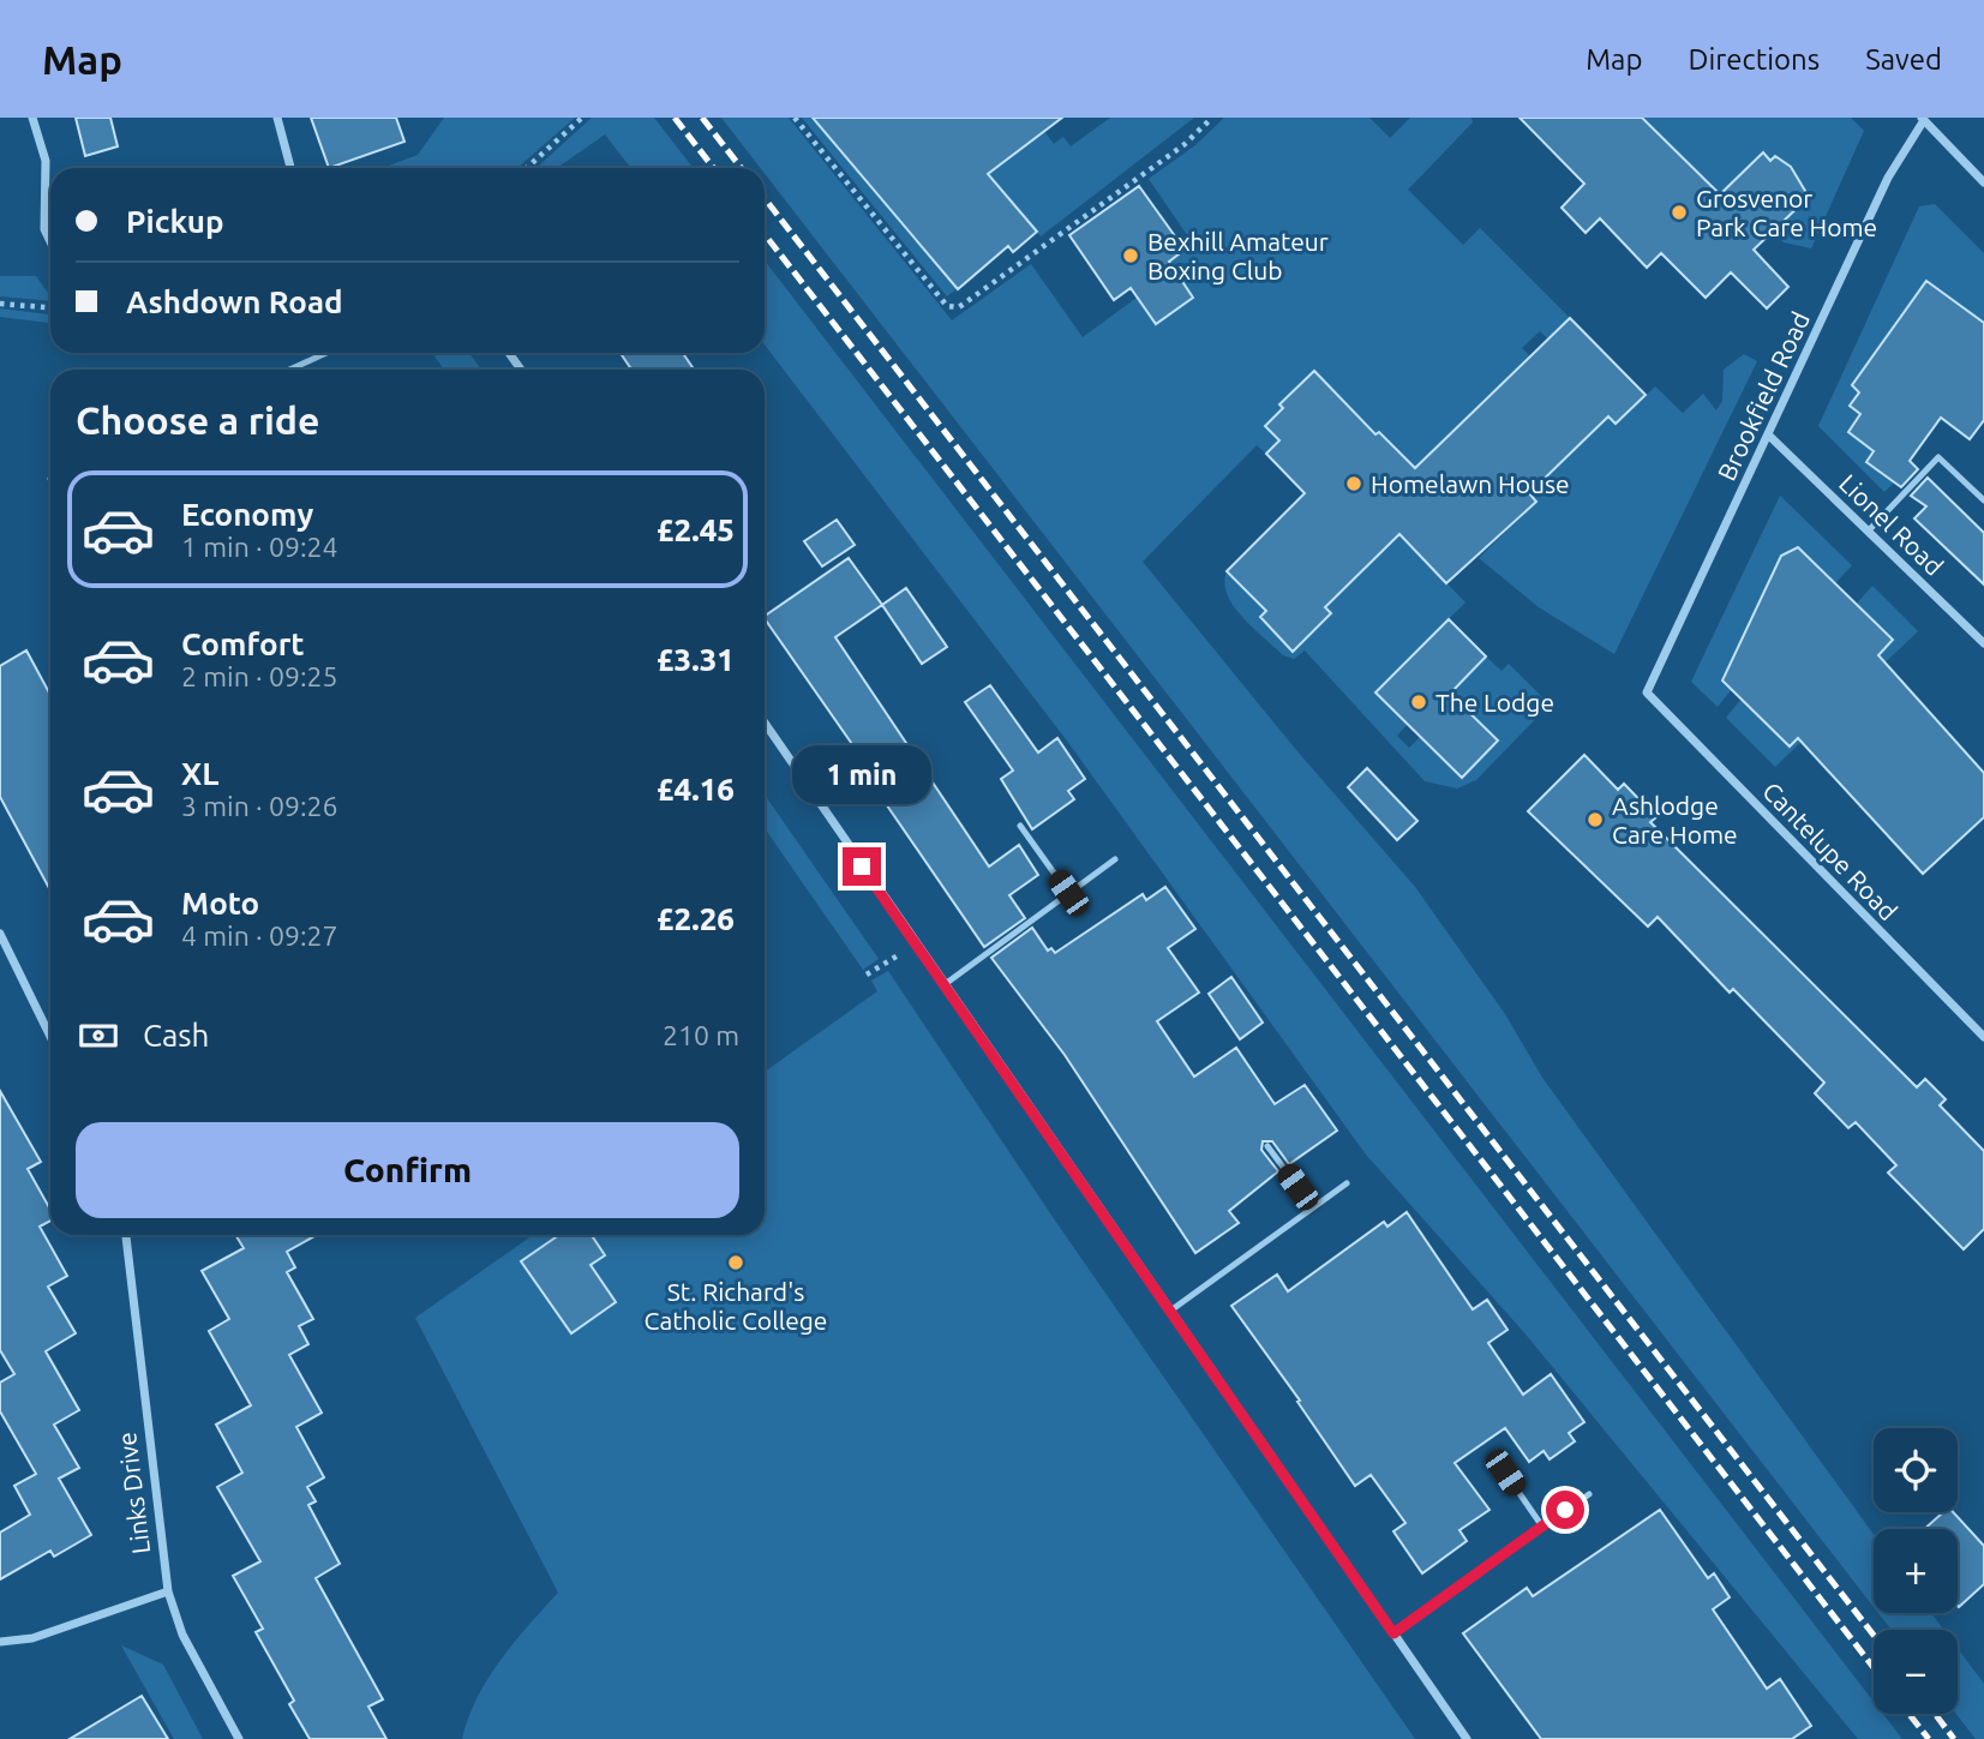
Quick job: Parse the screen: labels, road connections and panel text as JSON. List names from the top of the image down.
{
  "streets": {
    "street": [
      "Brookfield Road",
      "Lionel Road",
      "Cantelupe Road",
      "Links Drive"
    ]
  },
  "crossings": [
    ["Brookfield Road", "Lionel Road"],
    ["Brookfield Road", "Cantelupe Road"]
  ],
  "places": [
    "Grosvenor Park Care Home",
    "Bexhill Amateur Boxing Club",
    "Homelawn House",
    "The Lodge",
    "Ashlodge Care Home",
    "St. Richard's Catholic College"
  ],
  "page": {
    "header": "Map",
    "nav": ["Map", "Directions", "Saved"],
    "banner": ["Pickup", "Ashdown Road"],
    "heading": "Choose a ride",
    "list": [
      {
        "name": "Economy",
        "note": "1 min · 09:24",
        "value": "£2.45"
      },
      {
        "name": "Comfort",
        "note": "2 min · 09:25",
        "value": "£3.31"
      },
      {
        "name": "XL",
        "note": "3 min · 09:26",
        "value": "£4.16"
      },
      {
        "name": "Moto",
        "note": "4 min · 09:27",
        "value": "£2.26"
      }
    ],
    "bubble": "1 min",
    "pay": ["Cash", "210 m"],
    "buttons": "Confirm",
    "map_buttons": ["+", "−"]
  }
}
